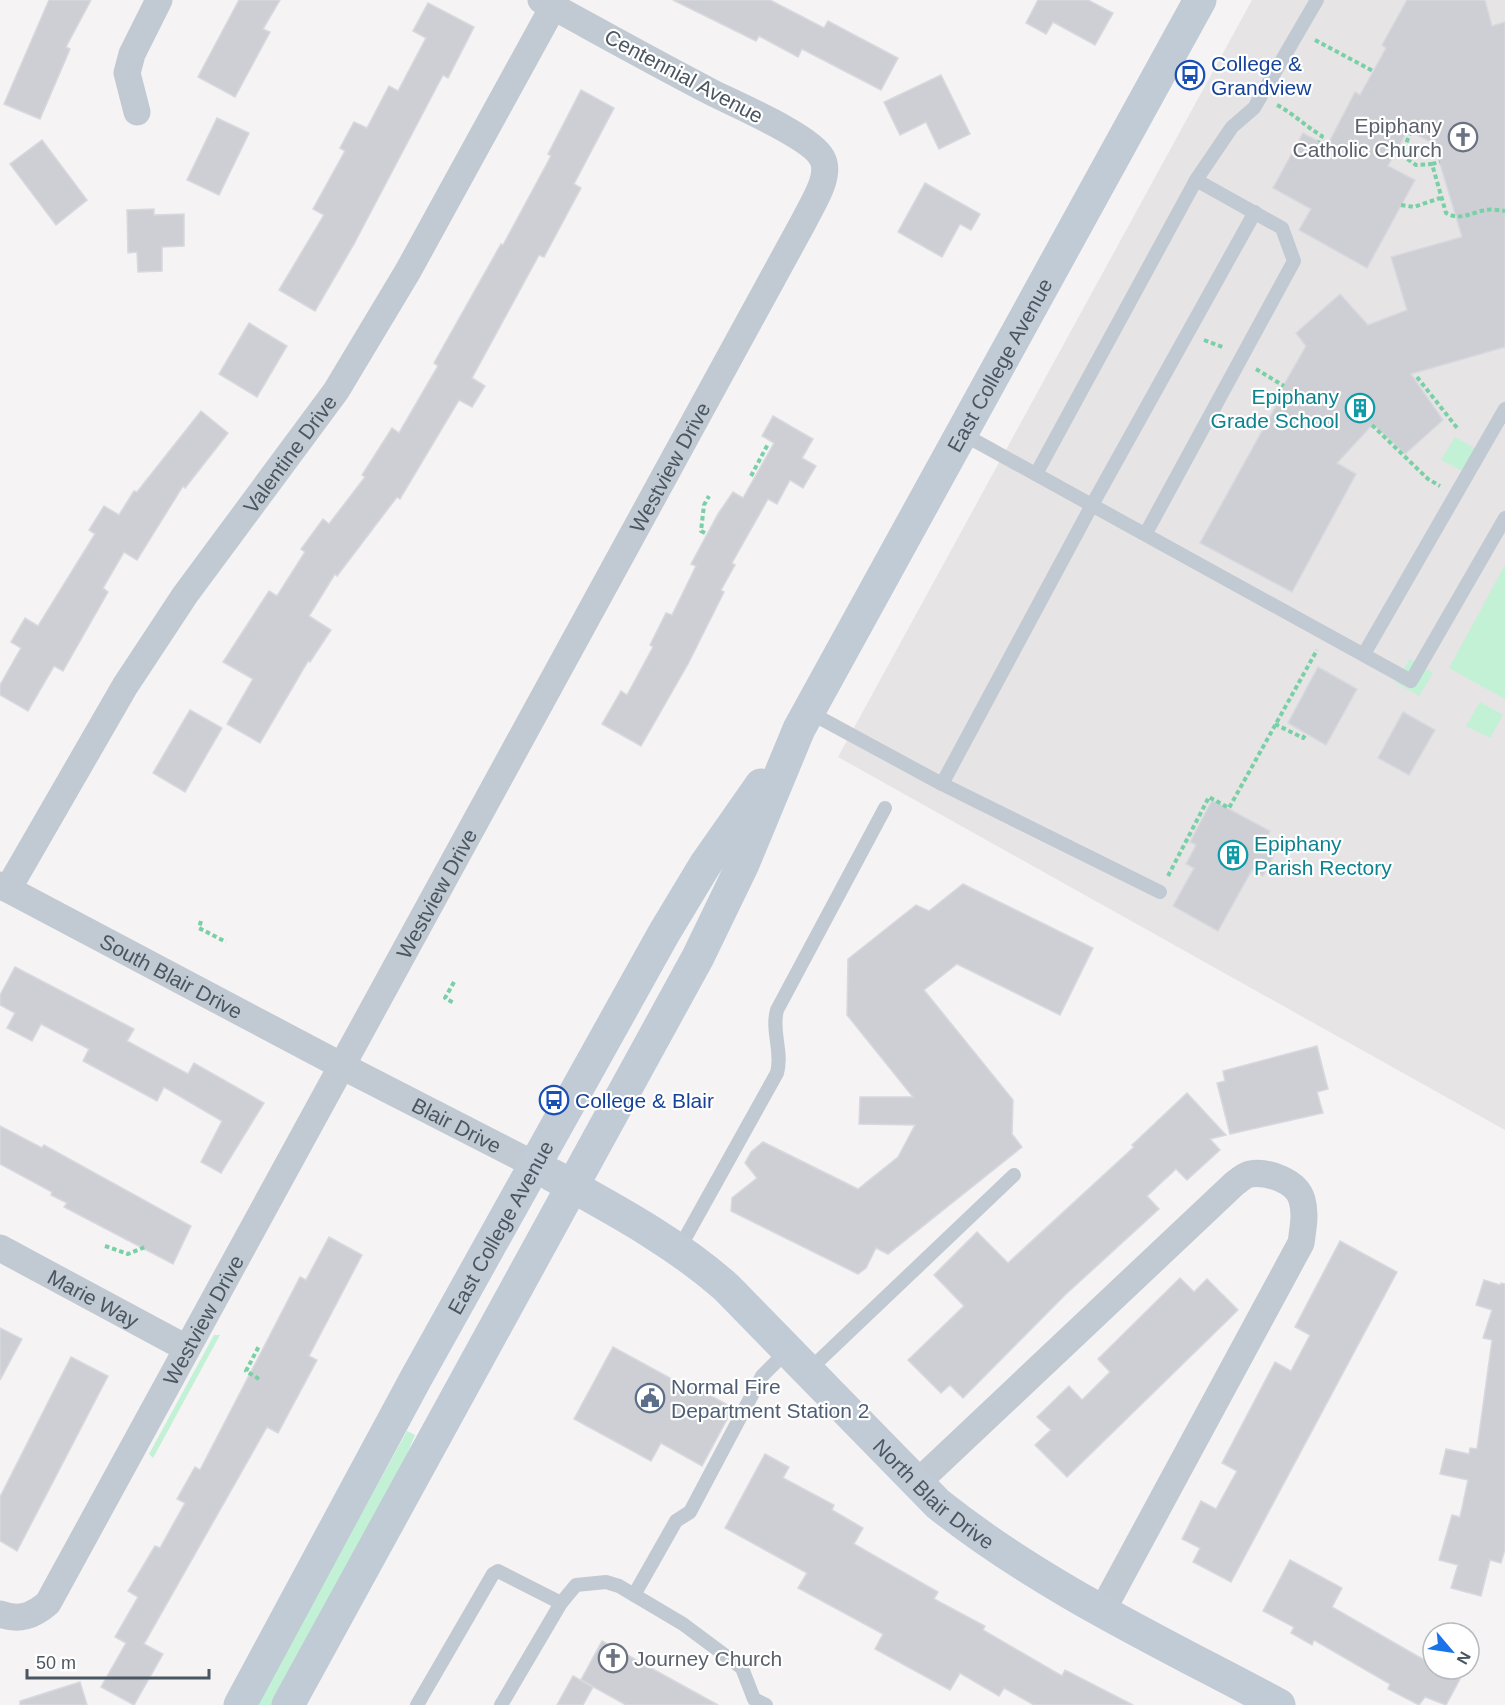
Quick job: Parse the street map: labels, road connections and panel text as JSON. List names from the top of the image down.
{
  "streets": {
    "main road": ["East College Avenue", "Blair Drive", "North Blair Drive"],
    "street": [
      "Centennial Avenue",
      "Valentine Drive",
      "Westview Drive",
      "South Blair Drive",
      "Marie Way"
    ]
  },
  "crossings": [
    ["Centennial Avenue", "Valentine Drive"],
    ["Centennial Avenue", "Westview Drive"],
    ["East College Avenue", "Blair Drive"],
    ["East College Avenue", "North Blair Drive"],
    ["Valentine Drive", "South Blair Drive"],
    ["Westview Drive", "South Blair Drive"],
    ["Westview Drive", "Blair Drive"],
    ["Westview Drive", "Marie Way"],
    ["South Blair Drive", "Blair Drive"],
    ["Blair Drive", "North Blair Drive"]
  ],
  "places": {
    "bus stop": ["College & Grandview", "College & Blair"],
    "church": ["Epiphany Catholic Church", "Journey Church"],
    "building": ["Epiphany Grade School", "Epiphany Parish Rectory"],
    "public building": ["Normal Fire Department Station 2"]
  },
  "scale_bar": "50 m",
  "north": "bottom right"
}
